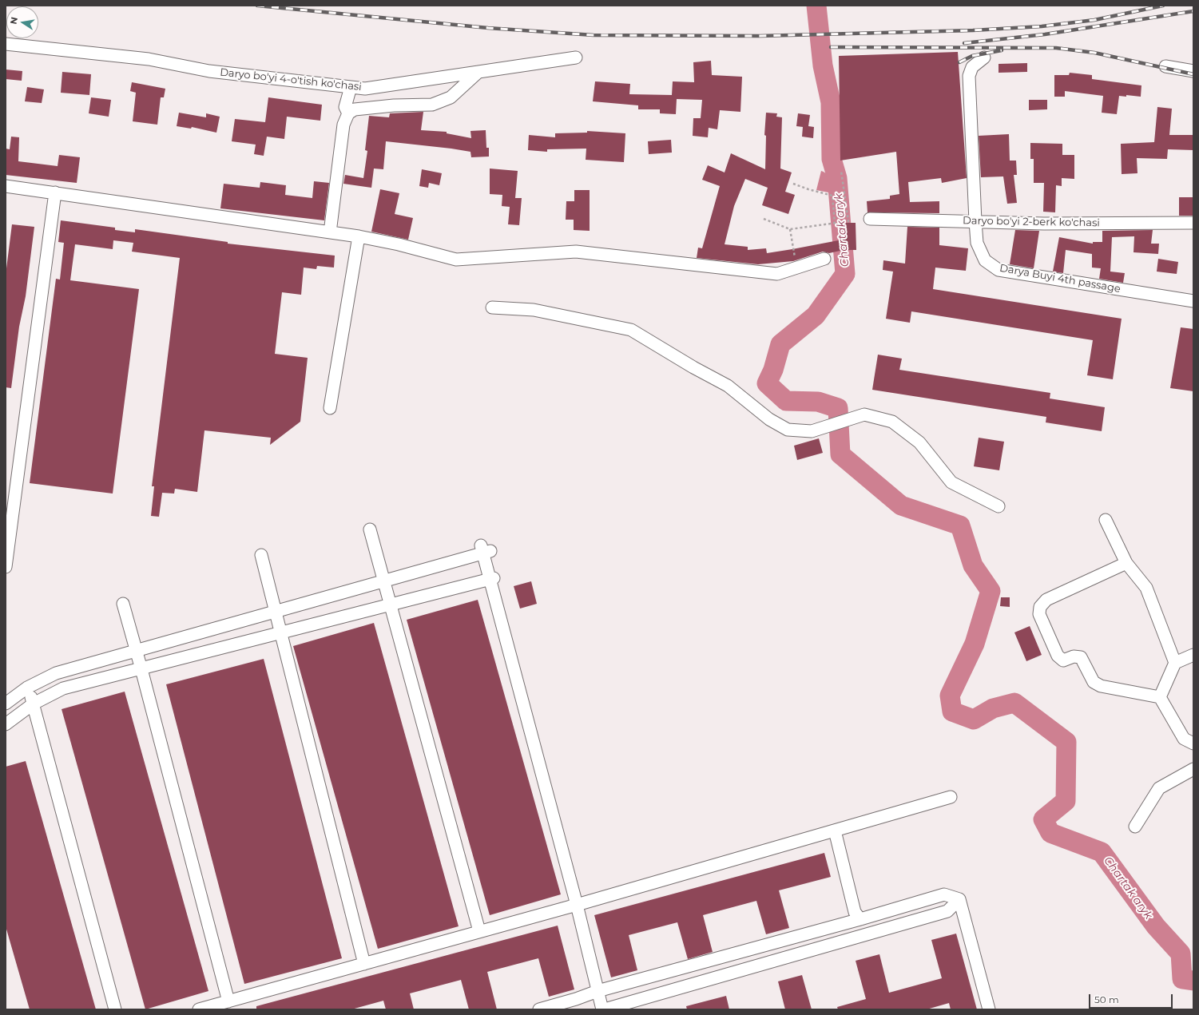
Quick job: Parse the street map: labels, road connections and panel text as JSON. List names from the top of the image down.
{
  "streets": {
    "street": ["Daryo bo'yi 4-o'tish ko'chasi", "Daryo bo'yi 2-berk ko'chasi", "Darya Buyi 4th passage"]
  },
  "crossings": [
    ["Daryo bo'yi 2-berk ko'chasi", "Darya Buyi 4th passage"]
  ],
  "water": ["Chartak aryk"],
  "scale_bar": "50 m",
  "north": "left"
}
